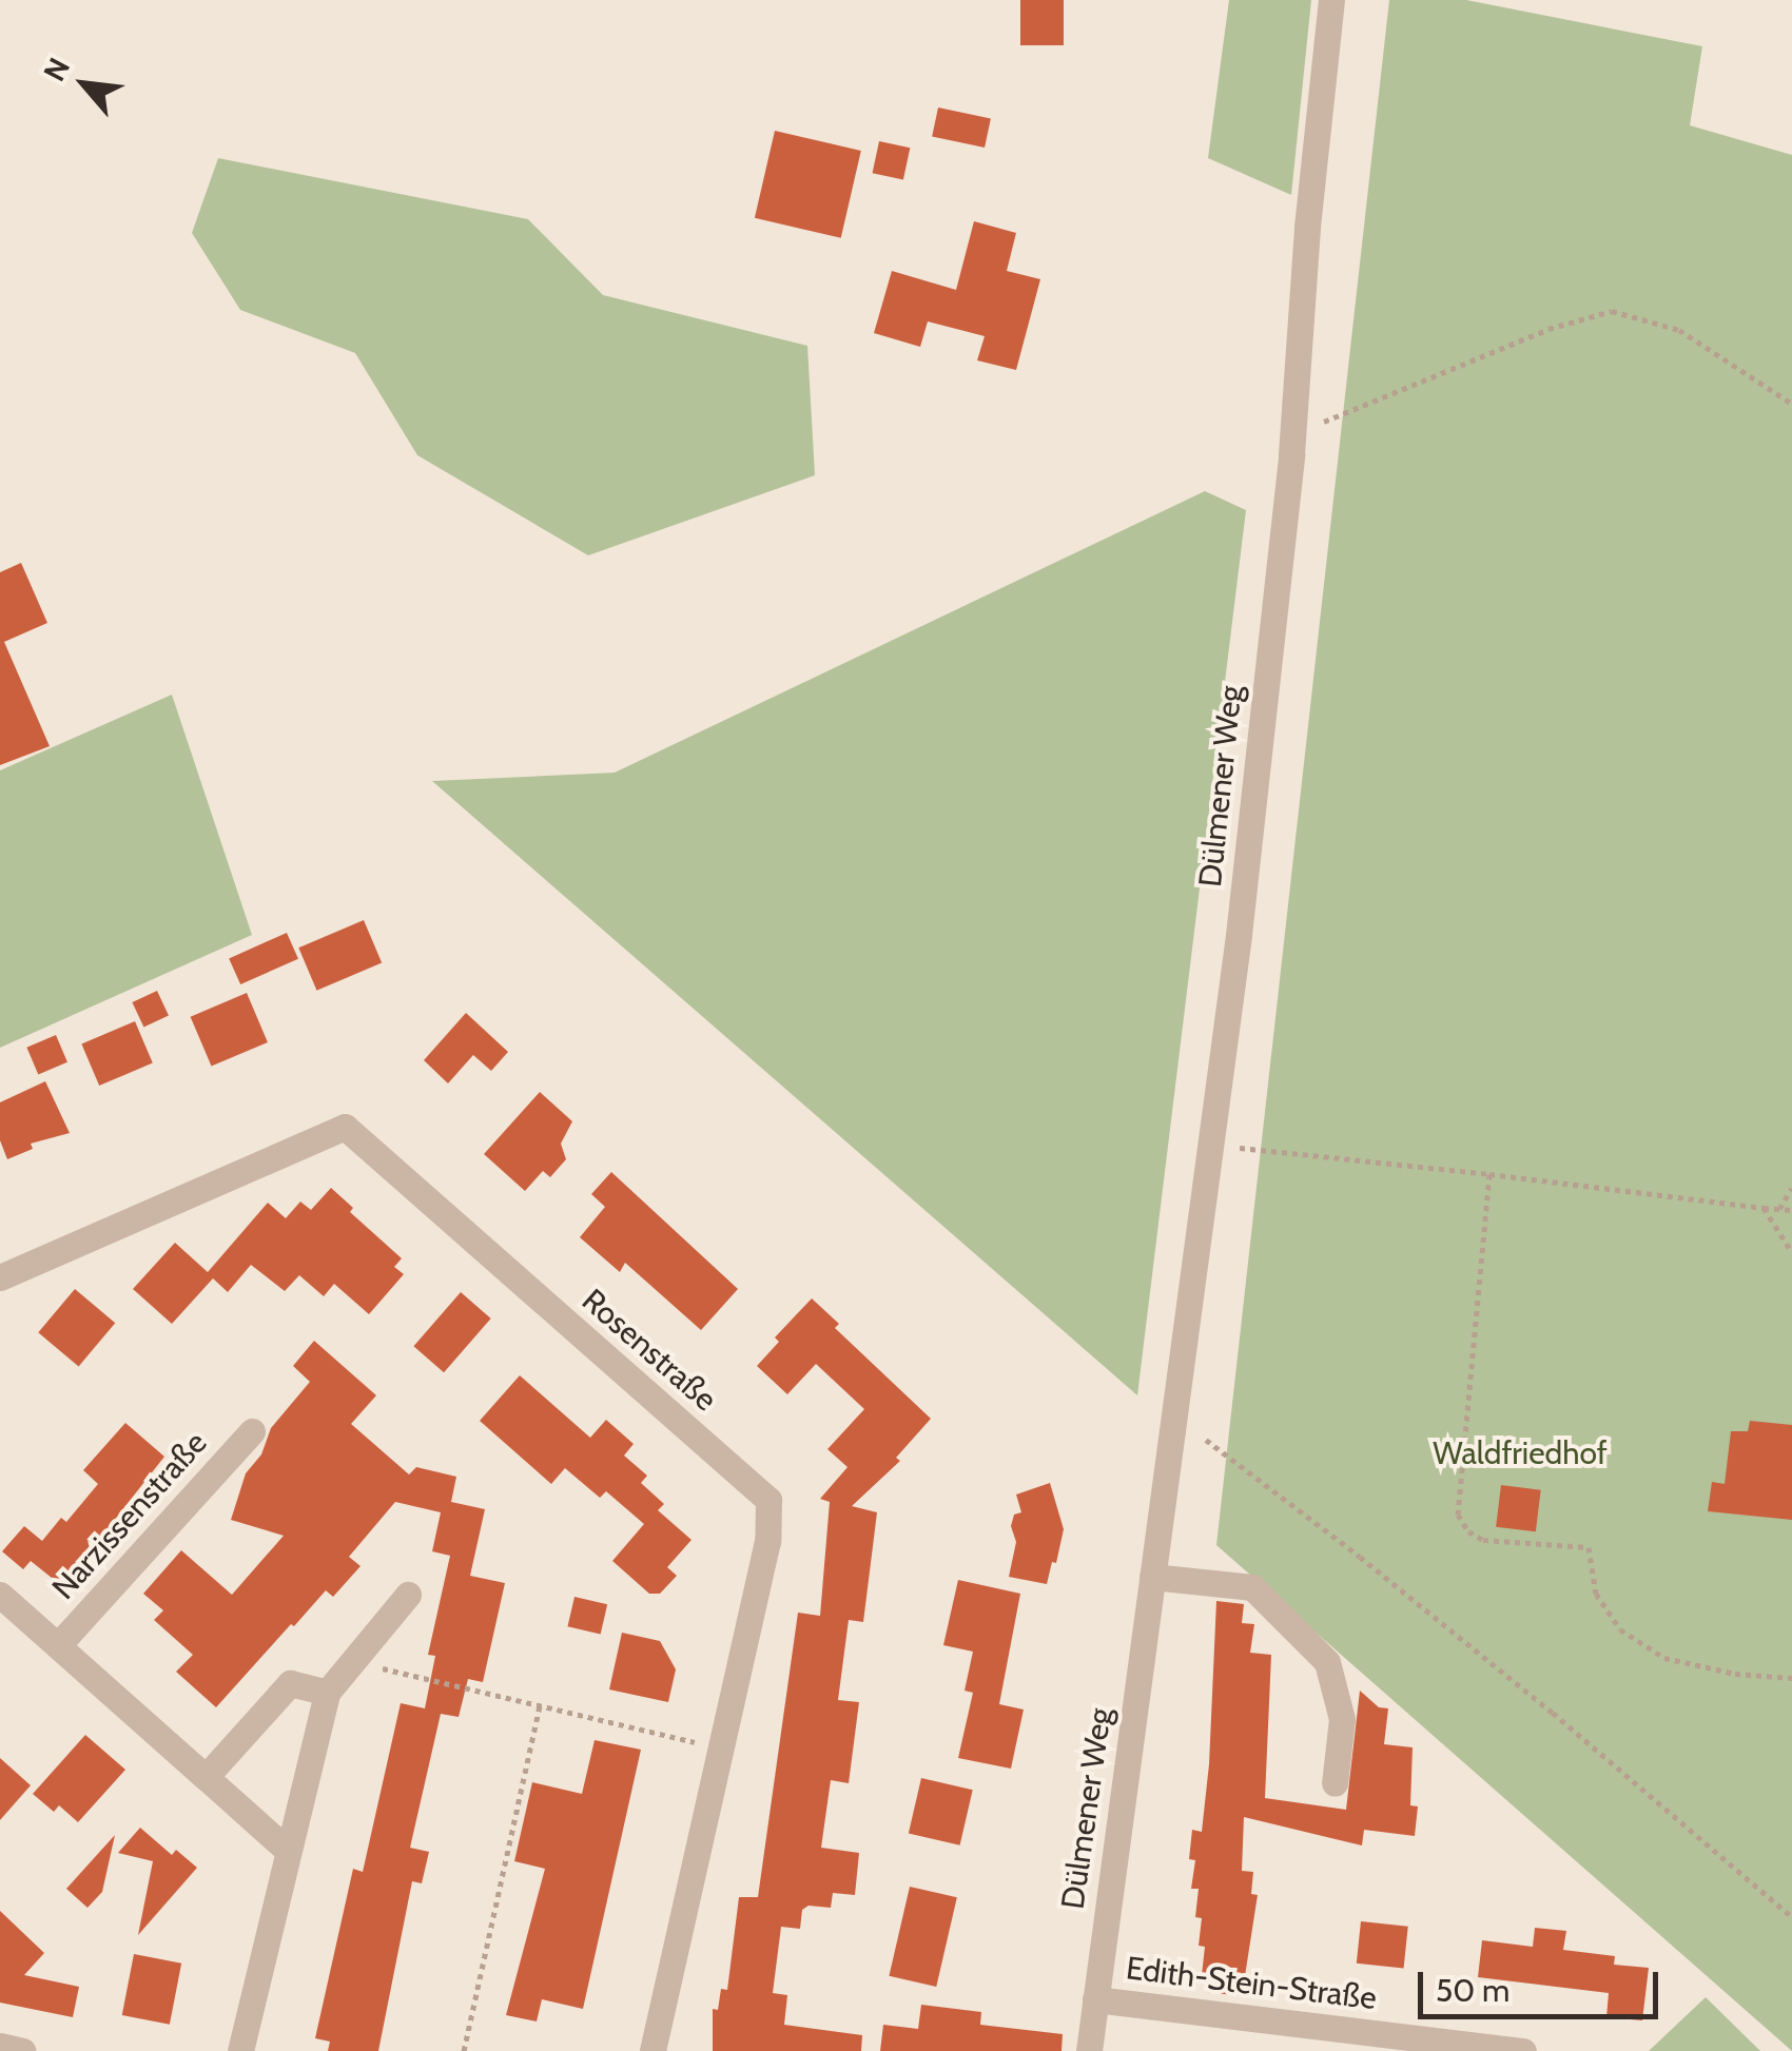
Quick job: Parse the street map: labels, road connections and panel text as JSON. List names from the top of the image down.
{
  "streets": {
    "street": [
      "Dülmener Weg",
      "Rosenstraße",
      "Narzissenstraße",
      "Edith-Stein-Straße"
    ]
  },
  "crossings": [
    ["Dülmener Weg", "Edith-Stein-Straße"]
  ],
  "parks": ["Waldfriedhof"],
  "scale_bar": "50 m",
  "north": "top left"
}
